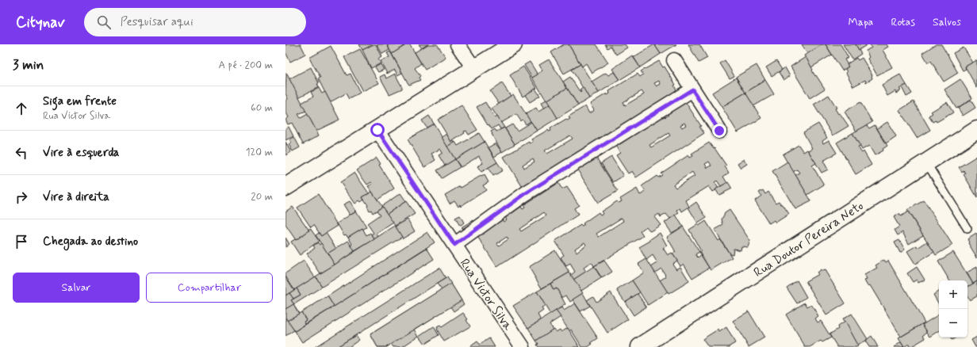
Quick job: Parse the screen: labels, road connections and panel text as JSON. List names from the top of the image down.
{
  "streets": {
    "street": ["Rua Doutor Pereira Neto", "Rua Victor Silva"]
  },
  "page": {
    "header": "Citynav",
    "search": "Pesquisar aqui",
    "nav": ["Mapa", "Rotas", "Salvos"],
    "heading": ["3 min", "A pé · 200 m"],
    "list": [
      ["Siga em frente", "Rua Victor Silva", "60 m"],
      ["Vire à esquerda", "120 m"],
      ["Vire à direita", "20 m"],
      "Chegada ao destino"
    ],
    "buttons": ["Salvar", "Compartilhar"],
    "map_buttons": ["+", "−"]
  }
}
